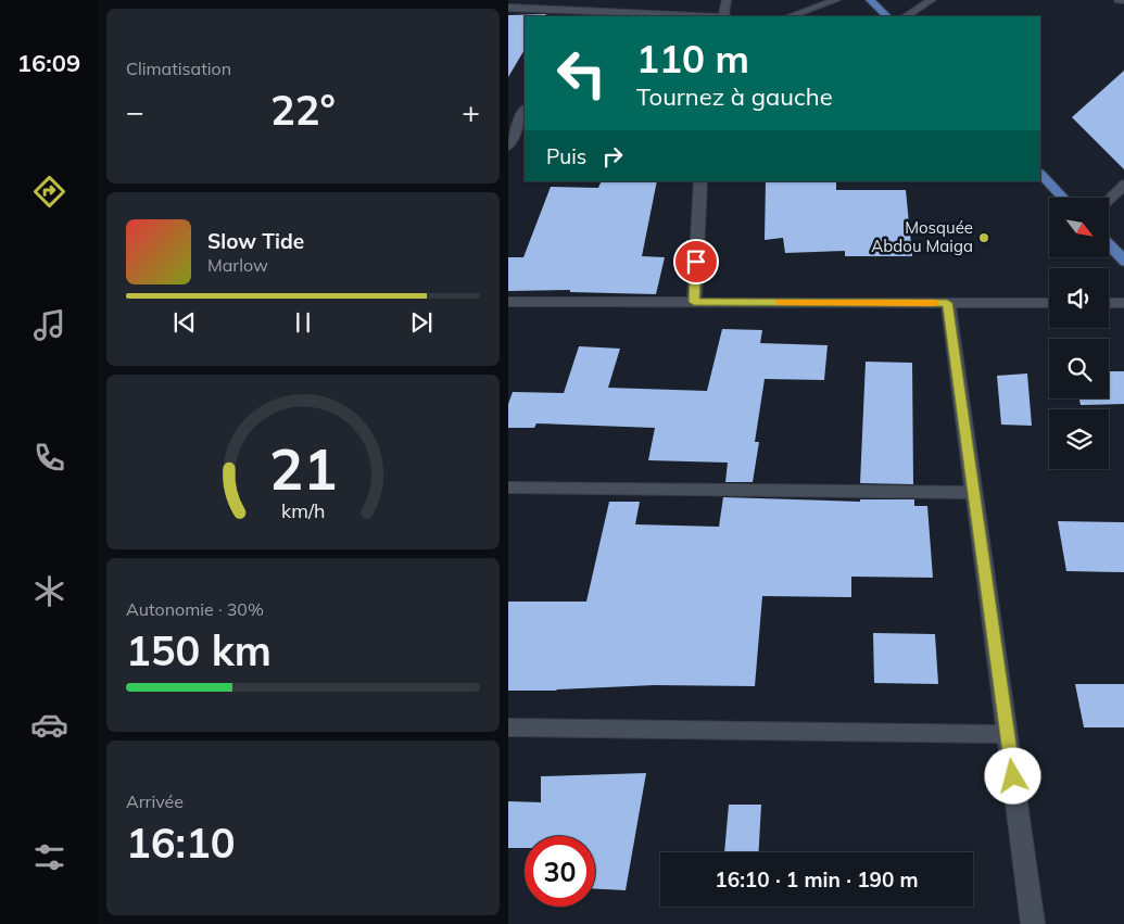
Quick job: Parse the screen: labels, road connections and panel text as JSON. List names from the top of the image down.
{
  "places": ["Mosquée Abdou Maiga"],
  "north": "bottom right",
  "page": {
    "tabs": "16:09",
    "tile": [
      "Climatisation",
      ["Autonomie · 30%", "150 km"],
      ["Arrivée", "16:10"]
    ],
    "turn": ["110 m", "Tournez à gauche"],
    "heat": ["−", "22°", "+"],
    "then": "Puis",
    "song": ["Slow Tide", "Marlow"],
    "limit": "30",
    "trip": "16:10 · 1 min · 190 m",
    "gauge": ["21", "km/h"]
  }
}
